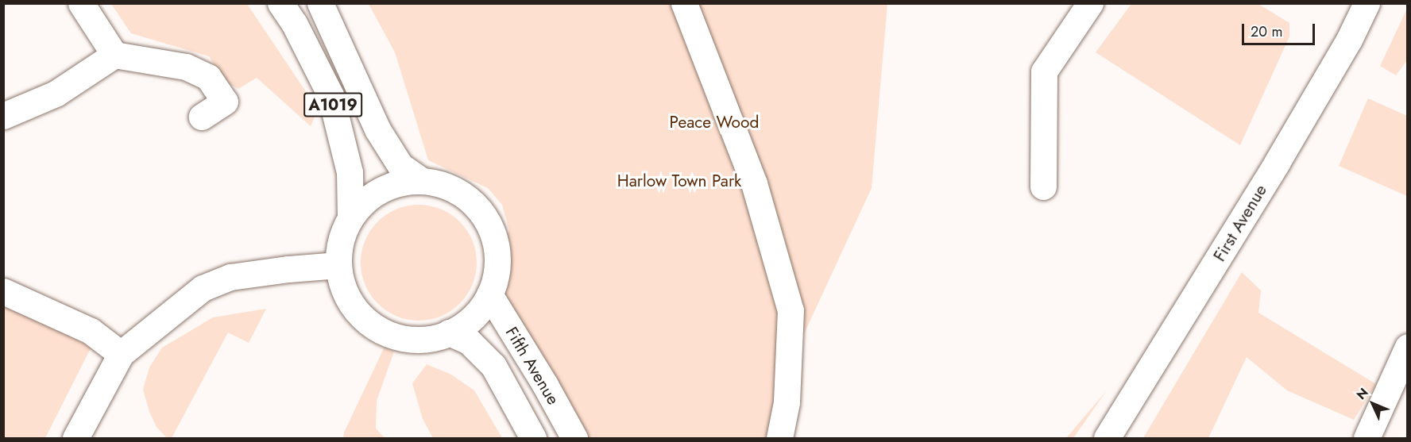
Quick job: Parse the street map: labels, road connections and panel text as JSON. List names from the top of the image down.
{
  "streets": {
    "street": ["A1019", "First Avenue", "Fifth Avenue"]
  },
  "crossings": [
    ["A1019", "Fifth Avenue"]
  ],
  "parks": ["Peace Wood", "Harlow Town Park"],
  "scale_bar": "20 m",
  "north": "top left"
}
